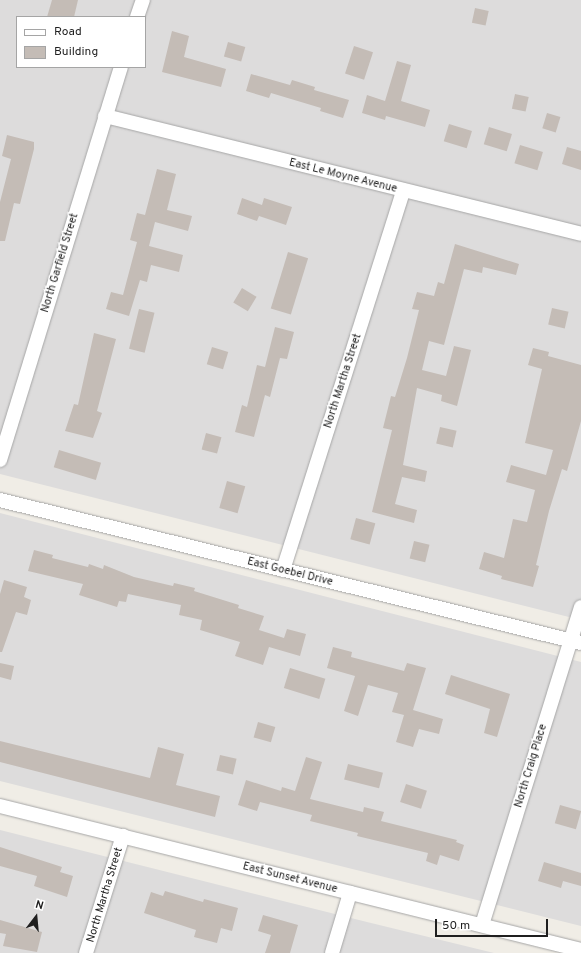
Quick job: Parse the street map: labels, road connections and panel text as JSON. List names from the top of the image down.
{
  "streets": {
    "street": [
      "East Le Moyne Avenue",
      "North Garfield Street",
      "North Martha Street",
      "East Goebel Drive",
      "North Craig Place",
      "East Sunset Avenue"
    ]
  },
  "crossings": [
    ["East Le Moyne Avenue", "North Garfield Street"],
    ["East Le Moyne Avenue", "North Martha Street"],
    ["North Martha Street", "East Goebel Drive"],
    ["North Martha Street", "East Sunset Avenue"],
    ["East Goebel Drive", "North Craig Place"],
    ["North Craig Place", "East Sunset Avenue"]
  ],
  "legend": ["Road", "Building"],
  "scale_bar": "50 m",
  "north": "top"
}
